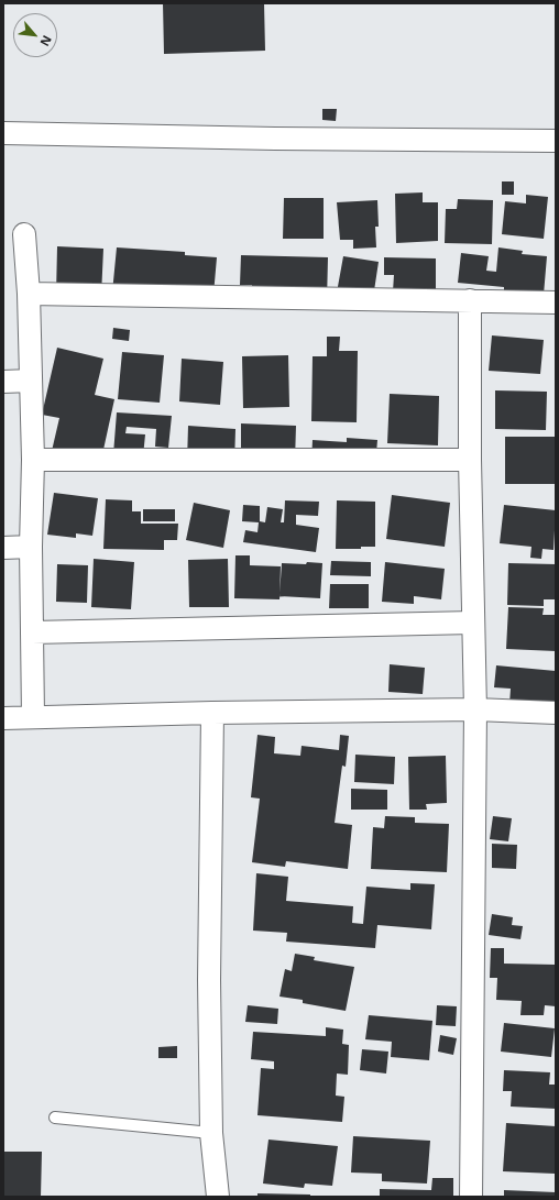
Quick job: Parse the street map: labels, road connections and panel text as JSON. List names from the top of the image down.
{
  "north": "bottom right"
}
